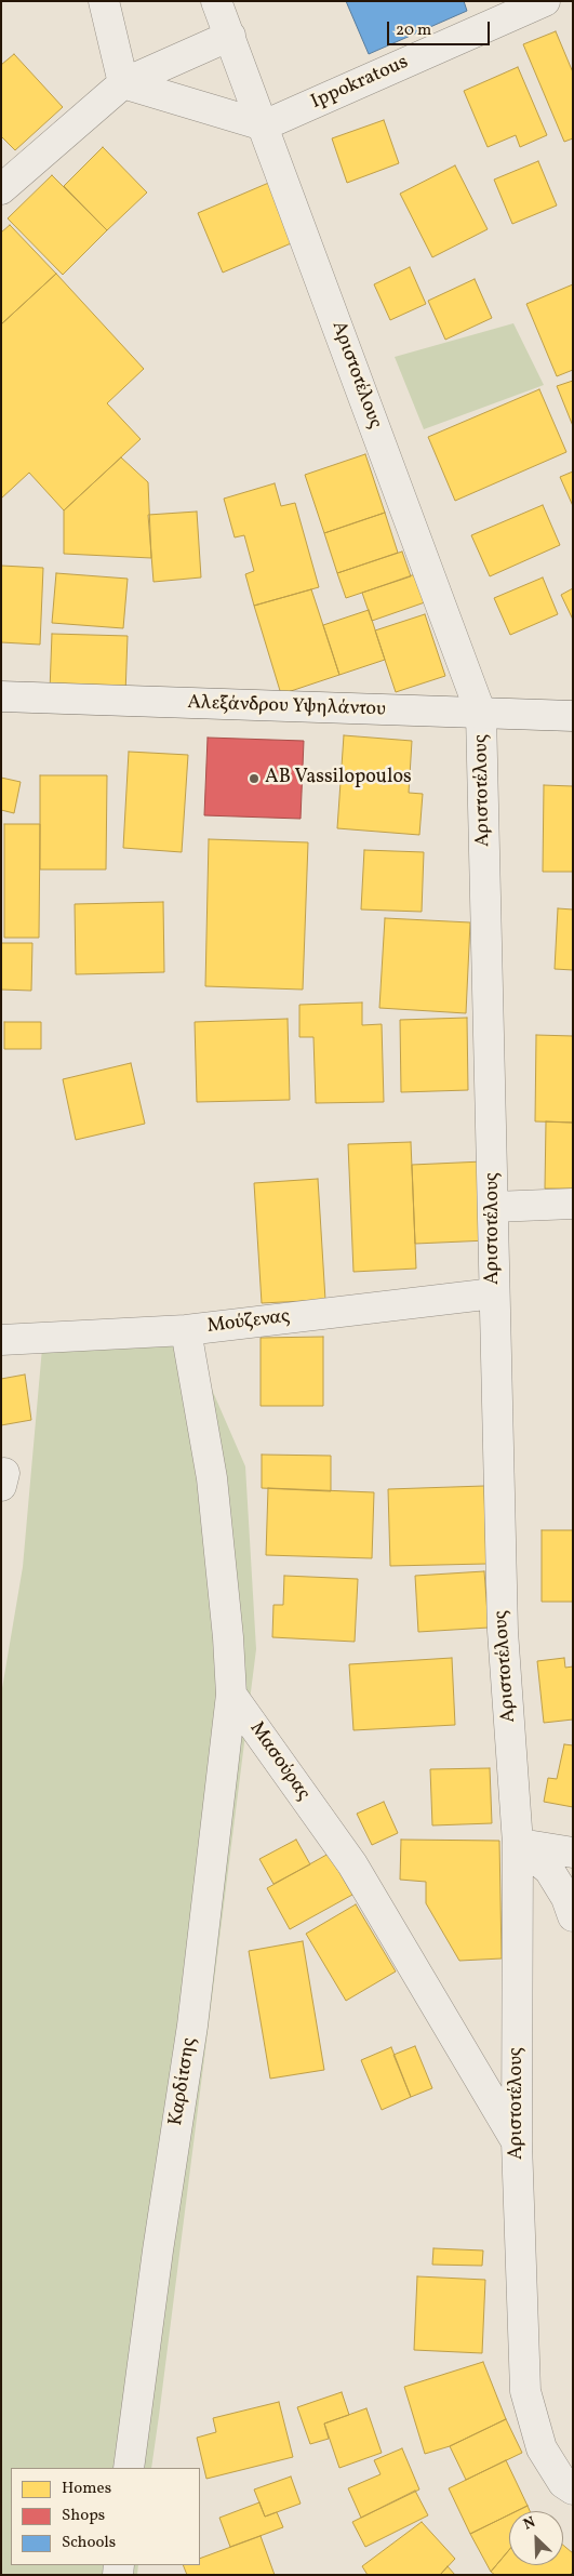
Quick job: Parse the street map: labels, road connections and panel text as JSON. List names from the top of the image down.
{
  "streets": {
    "street": [
      "Ippokratous",
      "Αριστοτέλους",
      "Αλεξάνδρου Υψηλάντου",
      "Μούζενας",
      "Μασούρας",
      "Καρδίτσης"
    ]
  },
  "crossings": [
    ["Ippokratous", "Αριστοτέλους"],
    ["Αριστοτέλους", "Αλεξάνδρου Υψηλάντου"],
    ["Αριστοτέλους", "Μούζενας"],
    ["Αριστοτέλους", "Μασούρας"],
    ["Μασούρας", "Καρδίτσης"]
  ],
  "places": ["AB Vassilopoulos"],
  "legend": ["Homes", "Shops", "Schools"],
  "scale_bar": "20 m",
  "north": "top left"
}
